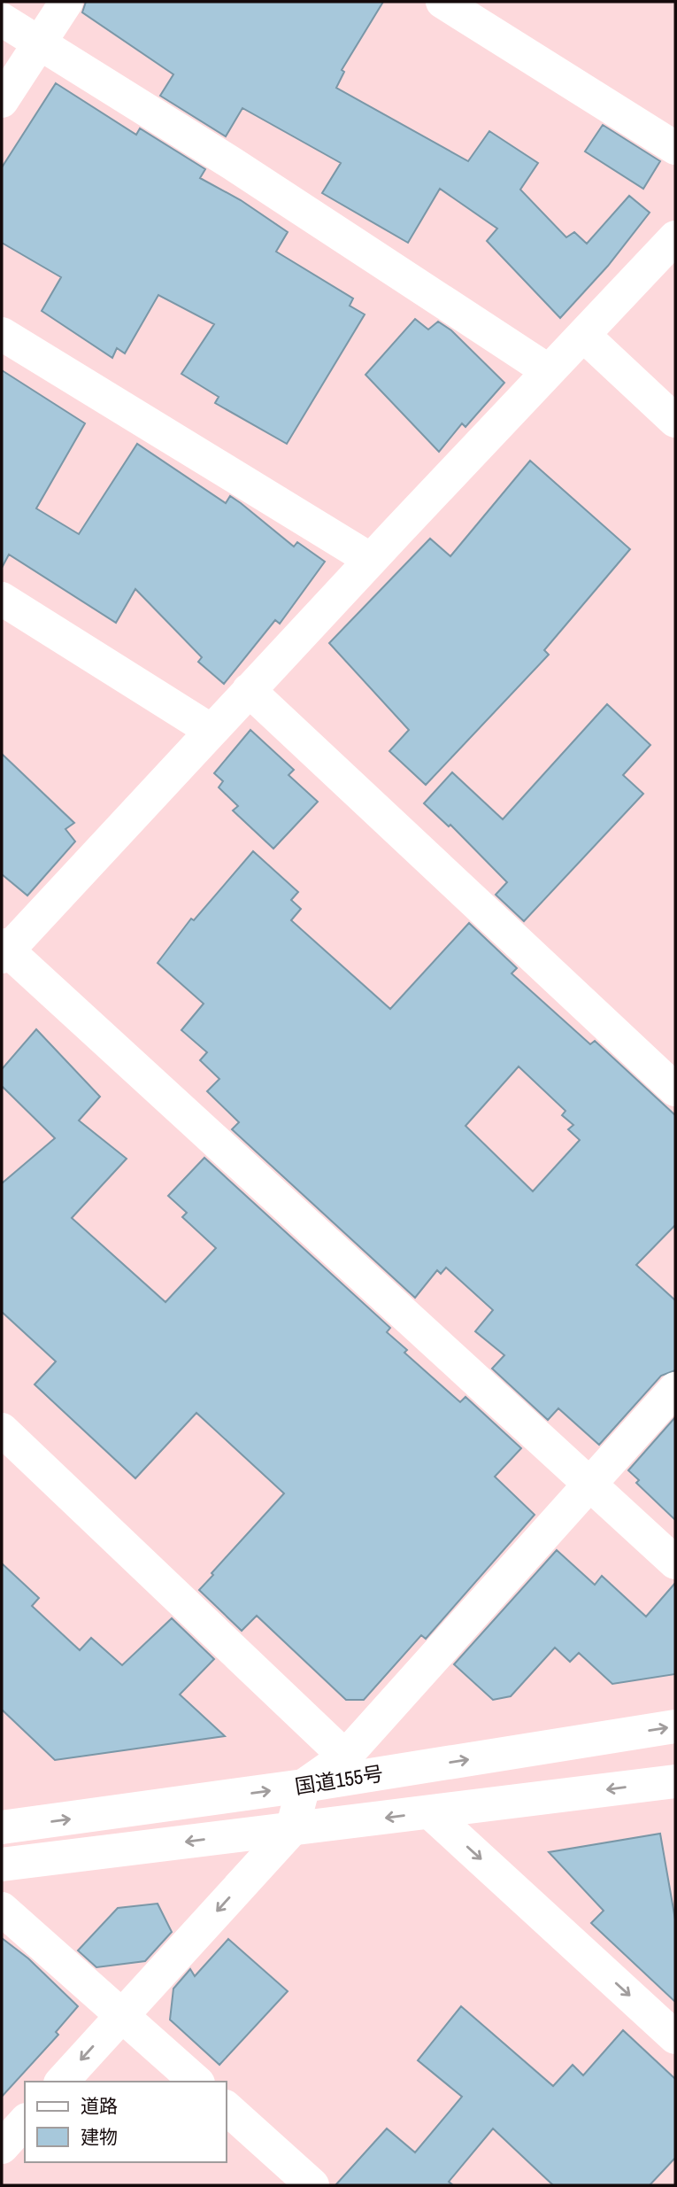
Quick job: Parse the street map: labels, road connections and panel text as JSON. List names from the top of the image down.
{
  "streets": {
    "main road": ["国道155号"]
  },
  "legend": ["道路", "建物"]
}
